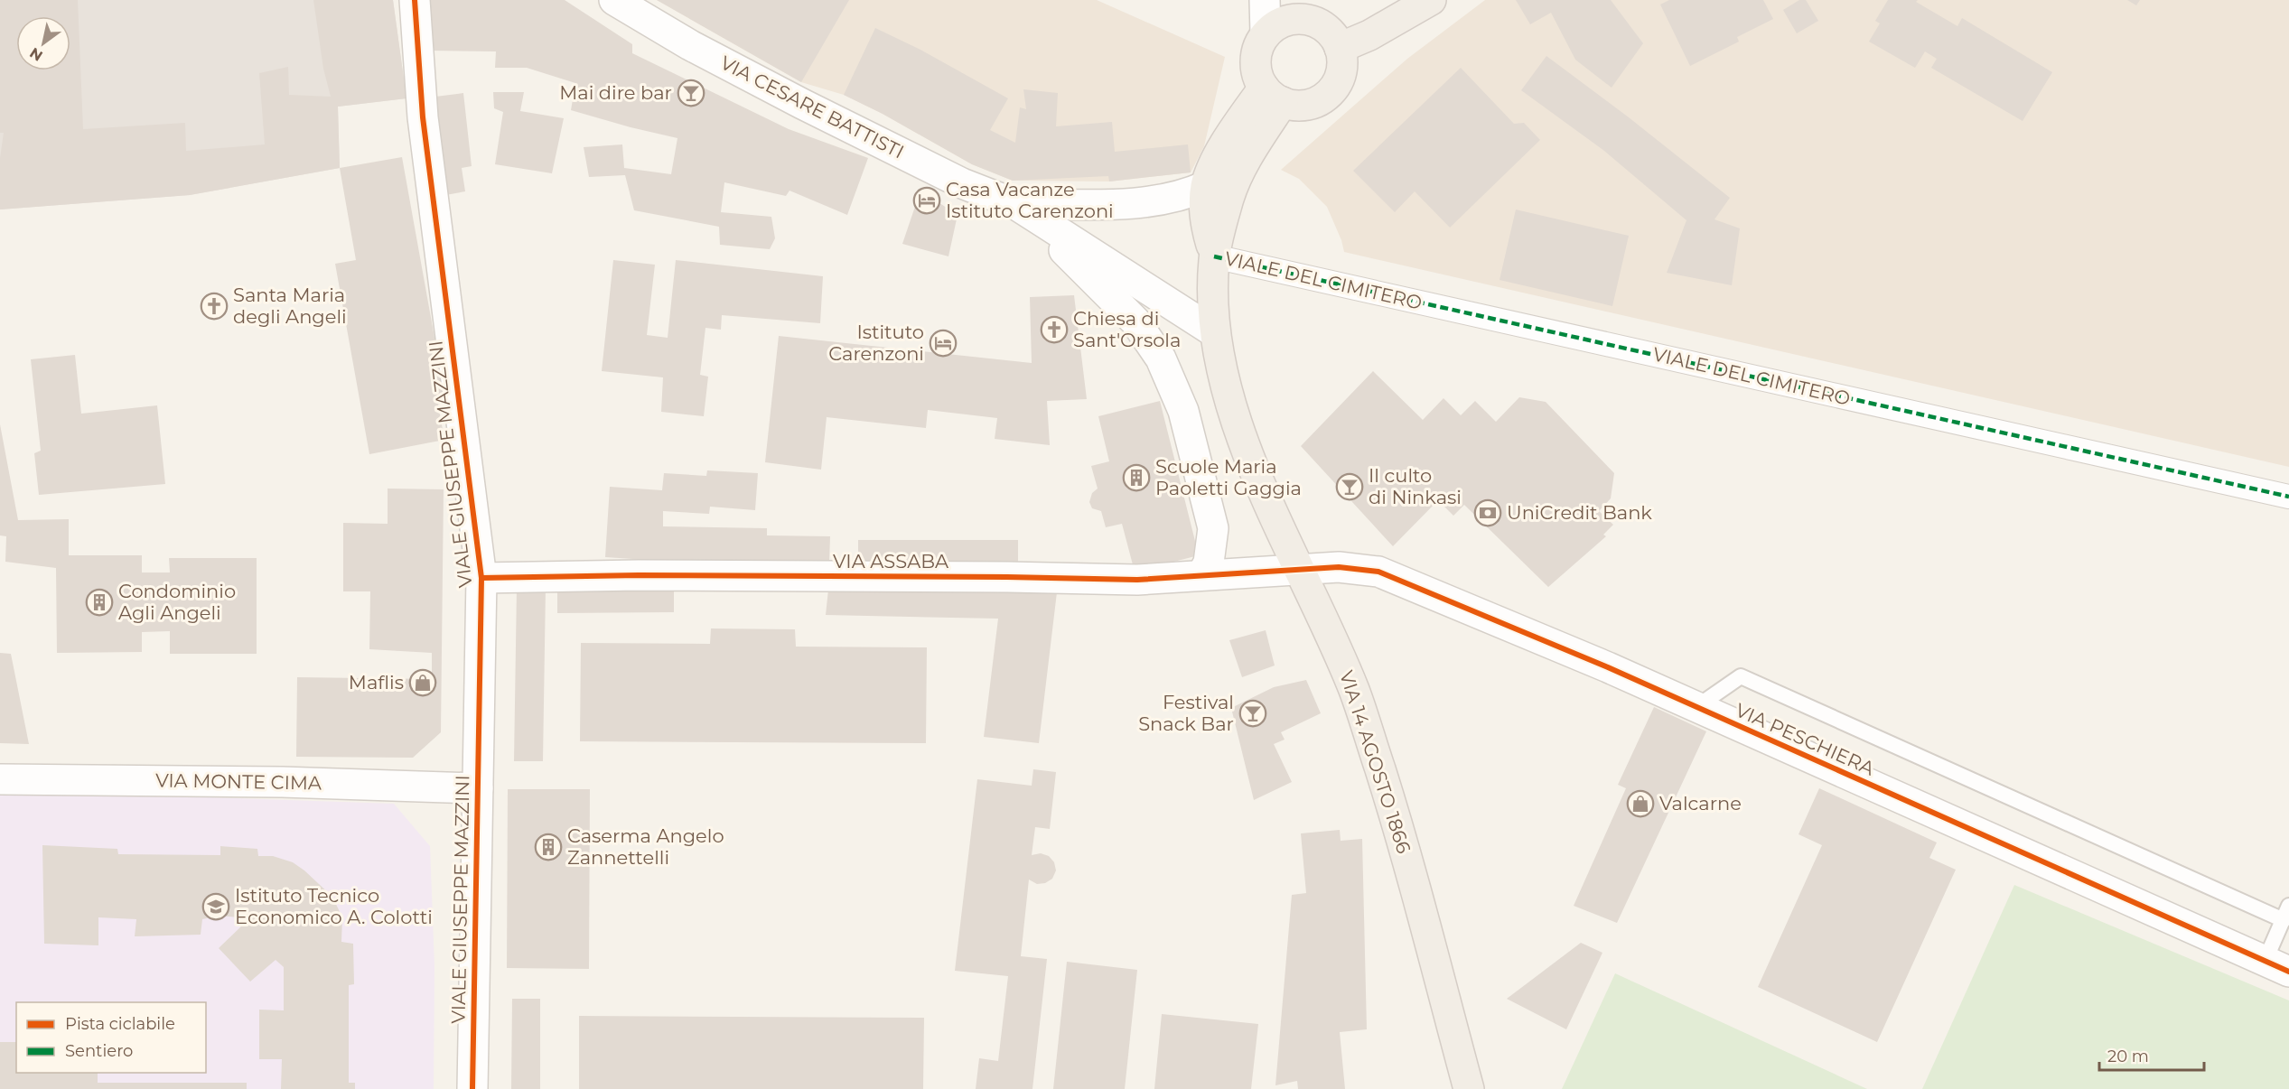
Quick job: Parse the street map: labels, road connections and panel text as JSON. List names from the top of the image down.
{
  "streets": {
    "main road": ["VIA 14 AGOSTO 1866"],
    "street": [
      "VIA CESARE BATTISTI",
      "VIALE DEL CIMITERO",
      "VIALE GIUSEPPE MAZZINI",
      "VIA ASSABA",
      "VIA PESCHIERA",
      "VIA MONTE CIMA"
    ]
  },
  "crossings": [
    ["VIA CESARE BATTISTI", "VIA ASSABA"],
    ["VIA CESARE BATTISTI", "VIA 14 AGOSTO 1866"],
    ["VIALE DEL CIMITERO", "VIA 14 AGOSTO 1866"],
    ["VIALE GIUSEPPE MAZZINI", "VIA ASSABA"],
    ["VIALE GIUSEPPE MAZZINI", "VIA MONTE CIMA"],
    ["VIA ASSABA", "VIA PESCHIERA"],
    ["VIA ASSABA", "VIA 14 AGOSTO 1866"],
    ["VIA PESCHIERA", "VIA 14 AGOSTO 1866"]
  ],
  "places": {
    "bar": ["Mai dire bar", "Il culto di Ninkasi", "Festival Snack Bar"],
    "hotel": ["Casa Vacanze Istituto Carenzoni", "Istituto Carenzoni"],
    "church": ["Santa Maria degli Angeli", "Chiesa di Sant'Orsola"],
    "building": ["Scuole Maria Paoletti Gaggia", "Condominio Agli Angeli", "Caserma Angelo Zannettelli"],
    "bank": ["UniCredit Bank"],
    "shop": ["Maflis", "Valcarne"],
    "school or university": ["Istituto Tecnico Economico A. Colotti"]
  },
  "legend": ["Pista ciclabile", "Sentiero"],
  "scale_bar": "20 m",
  "north": "bottom left"
}
